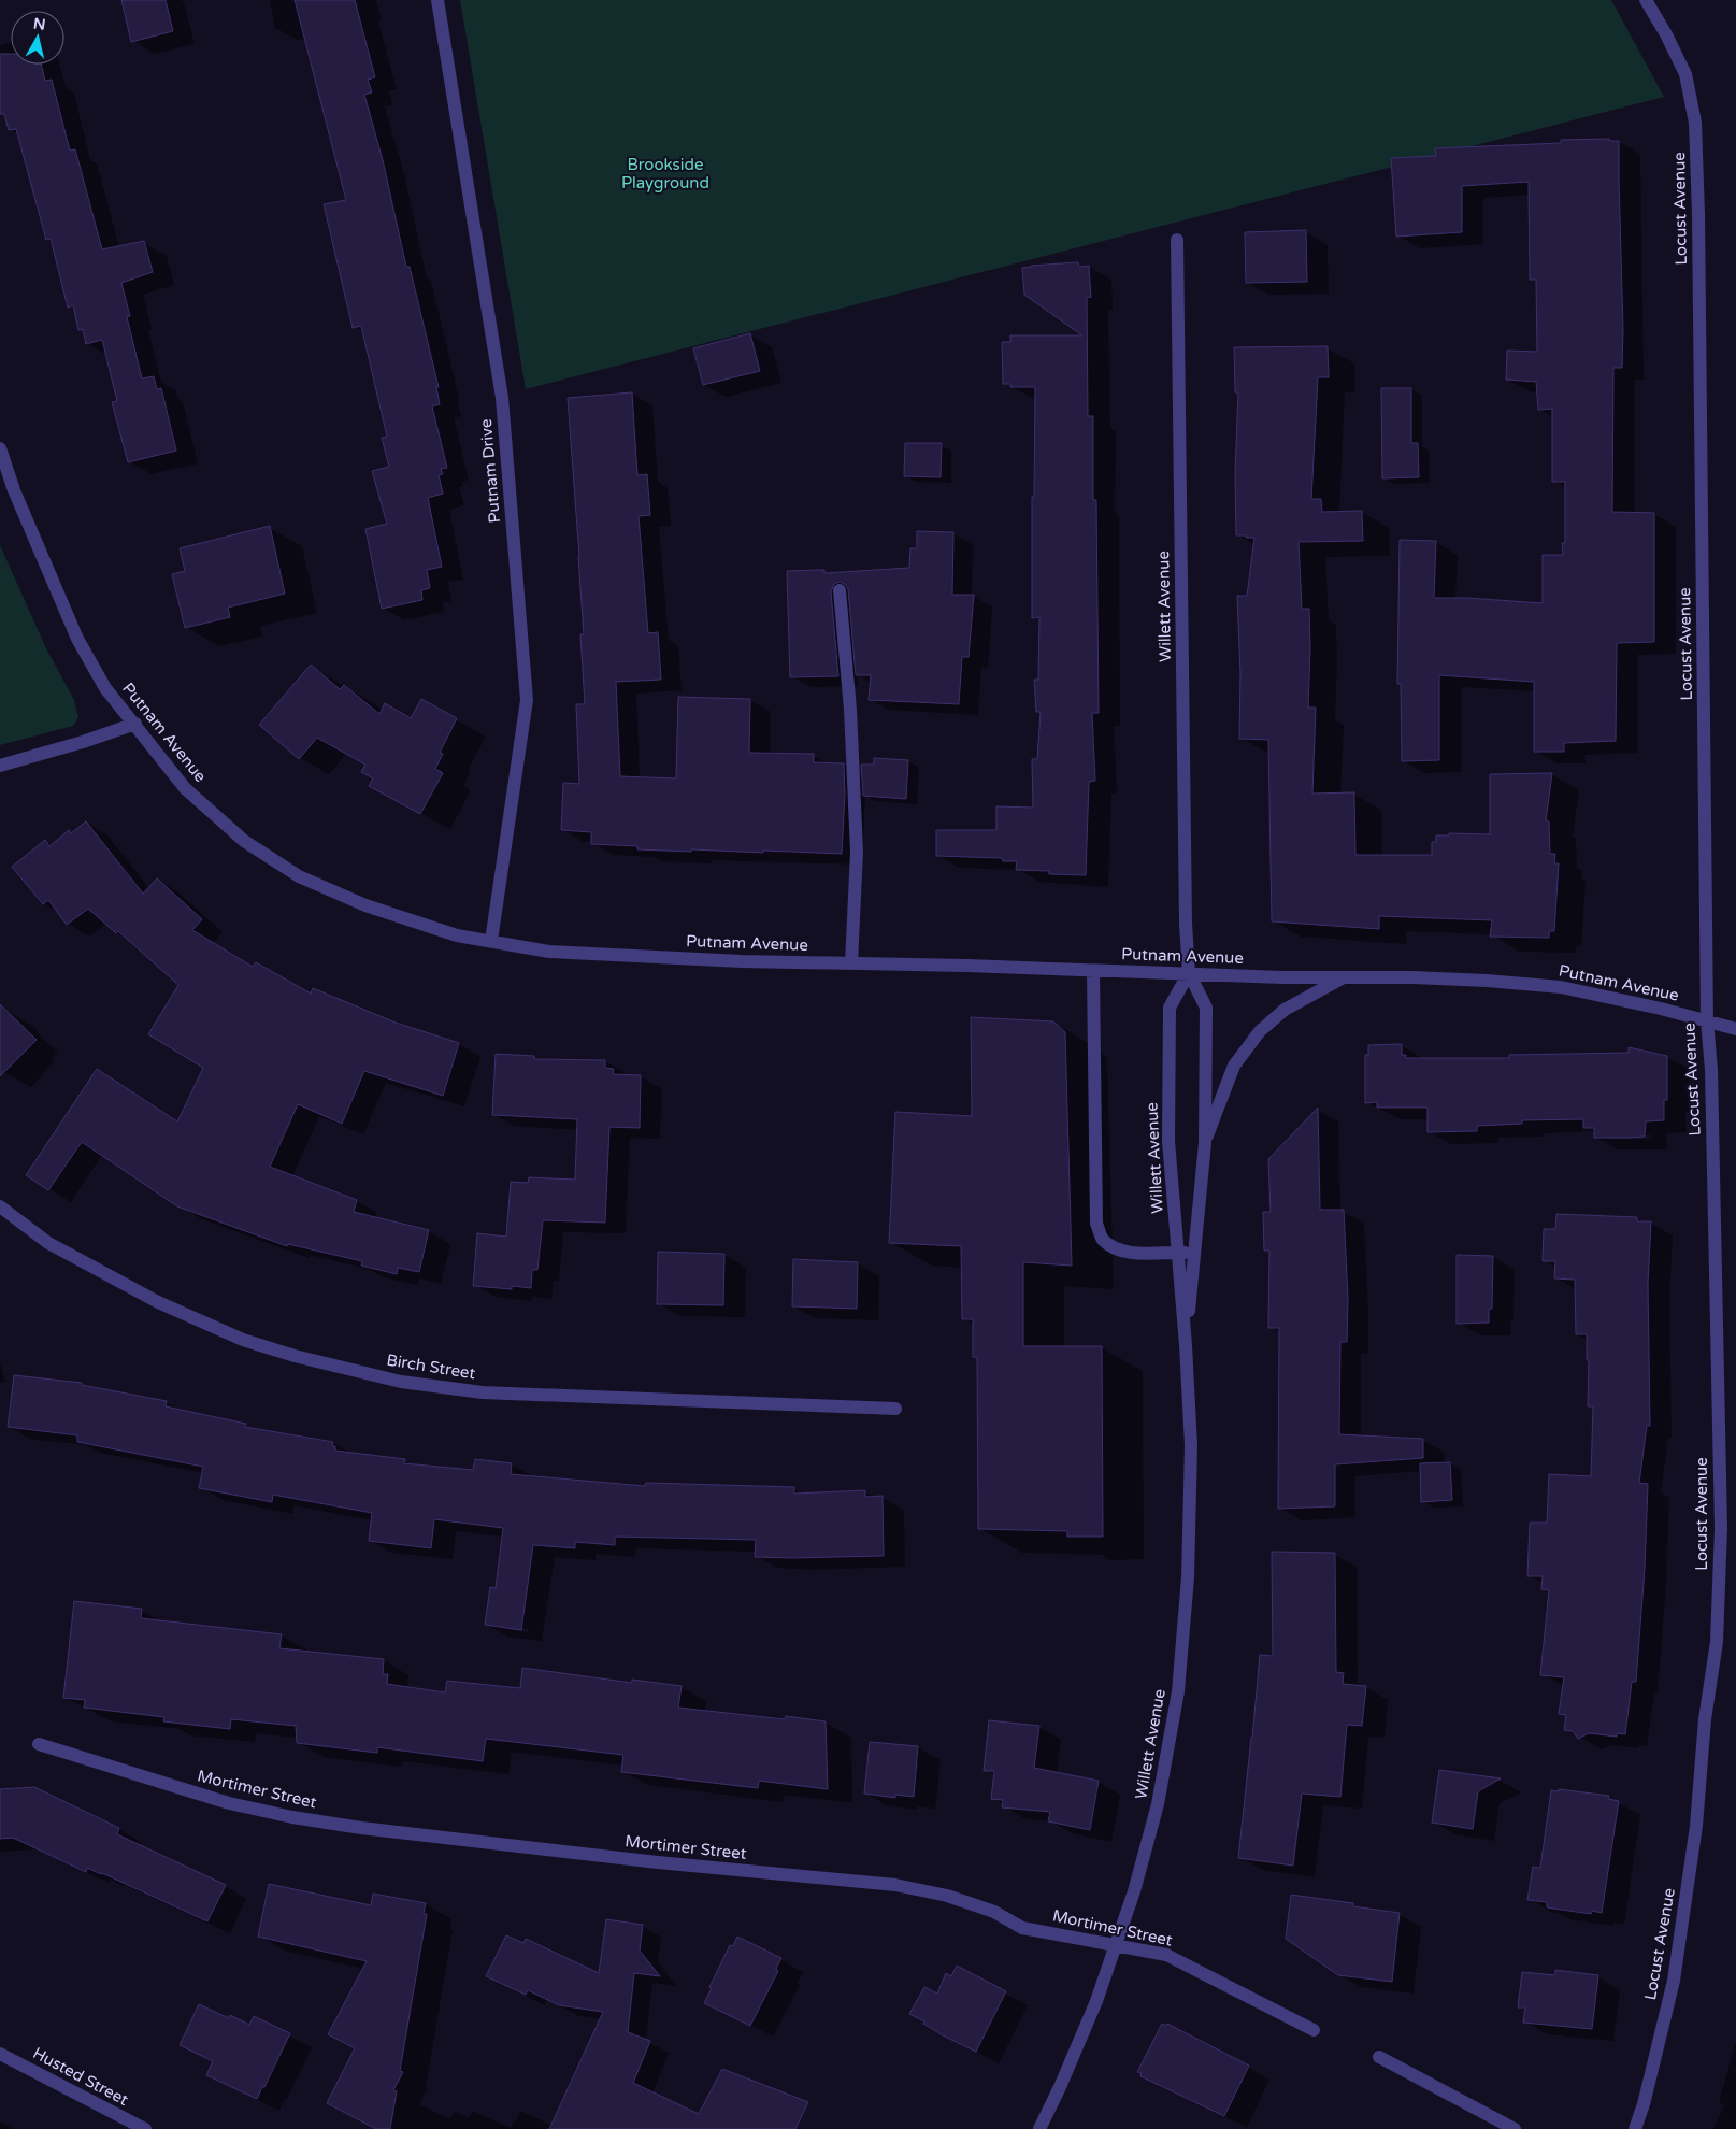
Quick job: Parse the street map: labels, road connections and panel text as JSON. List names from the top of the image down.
{
  "streets": {
    "street": [
      "Locust Avenue",
      "Putnam Drive",
      "Willett Avenue",
      "Putnam Avenue",
      "Birch Street",
      "Mortimer Street",
      "Husted Street"
    ]
  },
  "crossings": [
    ["Locust Avenue", "Putnam Avenue"],
    ["Putnam Drive", "Putnam Avenue"],
    ["Willett Avenue", "Putnam Avenue"],
    ["Willett Avenue", "Mortimer Street"]
  ],
  "parks": ["Brookside Playground"],
  "north": "top"
}
